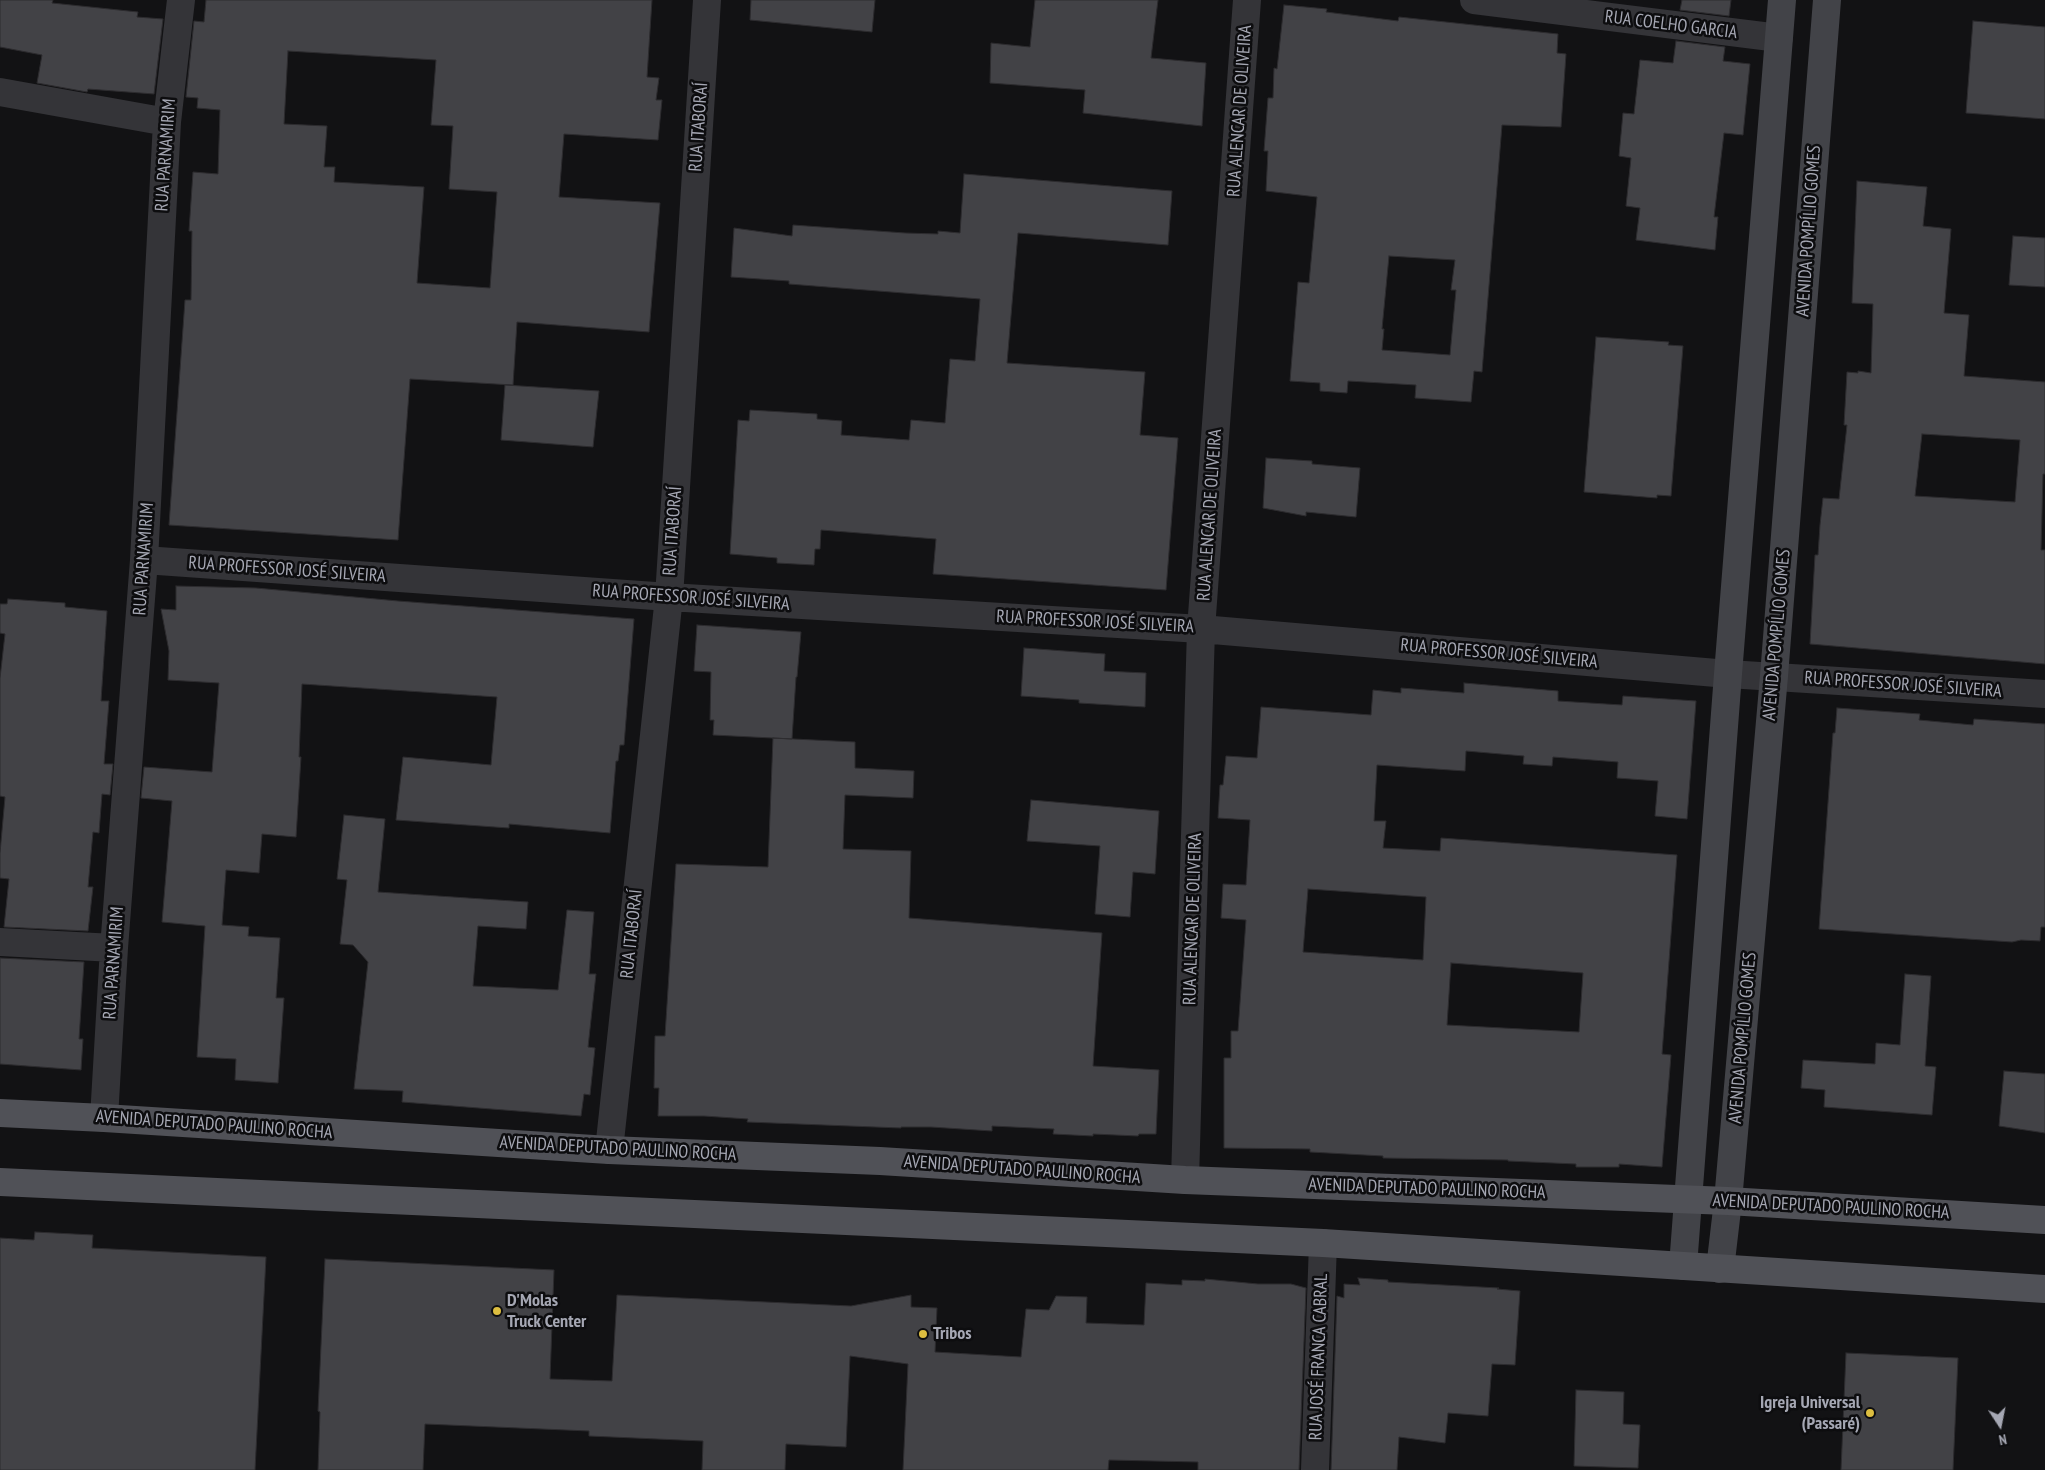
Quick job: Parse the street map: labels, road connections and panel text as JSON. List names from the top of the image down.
{
  "streets": {
    "main road": ["AVENIDA POMPÍLIO GOMES", "AVENIDA DEPUTADO PAULINO ROCHA"],
    "street": [
      "RUA COELHO GARCIA",
      "RUA ALENCAR DE OLIVEIRA",
      "RUA ITABORAÍ",
      "RUA PARNAMIRIM",
      "RUA PROFESSOR JOSÉ SILVEIRA",
      "RUA JOSÉ FRANCA CABRAL"
    ]
  },
  "crossings": [
    ["RUA ALENCAR DE OLIVEIRA", "RUA PROFESSOR JOSÉ SILVEIRA"],
    ["RUA ALENCAR DE OLIVEIRA", "AVENIDA DEPUTADO PAULINO ROCHA"],
    ["RUA ITABORAÍ", "RUA PROFESSOR JOSÉ SILVEIRA"],
    ["RUA ITABORAÍ", "AVENIDA DEPUTADO PAULINO ROCHA"],
    ["RUA PARNAMIRIM", "RUA PROFESSOR JOSÉ SILVEIRA"],
    ["RUA PARNAMIRIM", "AVENIDA DEPUTADO PAULINO ROCHA"],
    ["AVENIDA POMPÍLIO GOMES", "RUA PROFESSOR JOSÉ SILVEIRA"],
    ["AVENIDA POMPÍLIO GOMES", "AVENIDA DEPUTADO PAULINO ROCHA"]
  ],
  "places": ["D'Molas Truck Center", "Tribos", "Igreja Universal (Passaré)"],
  "north": "bottom"
}
